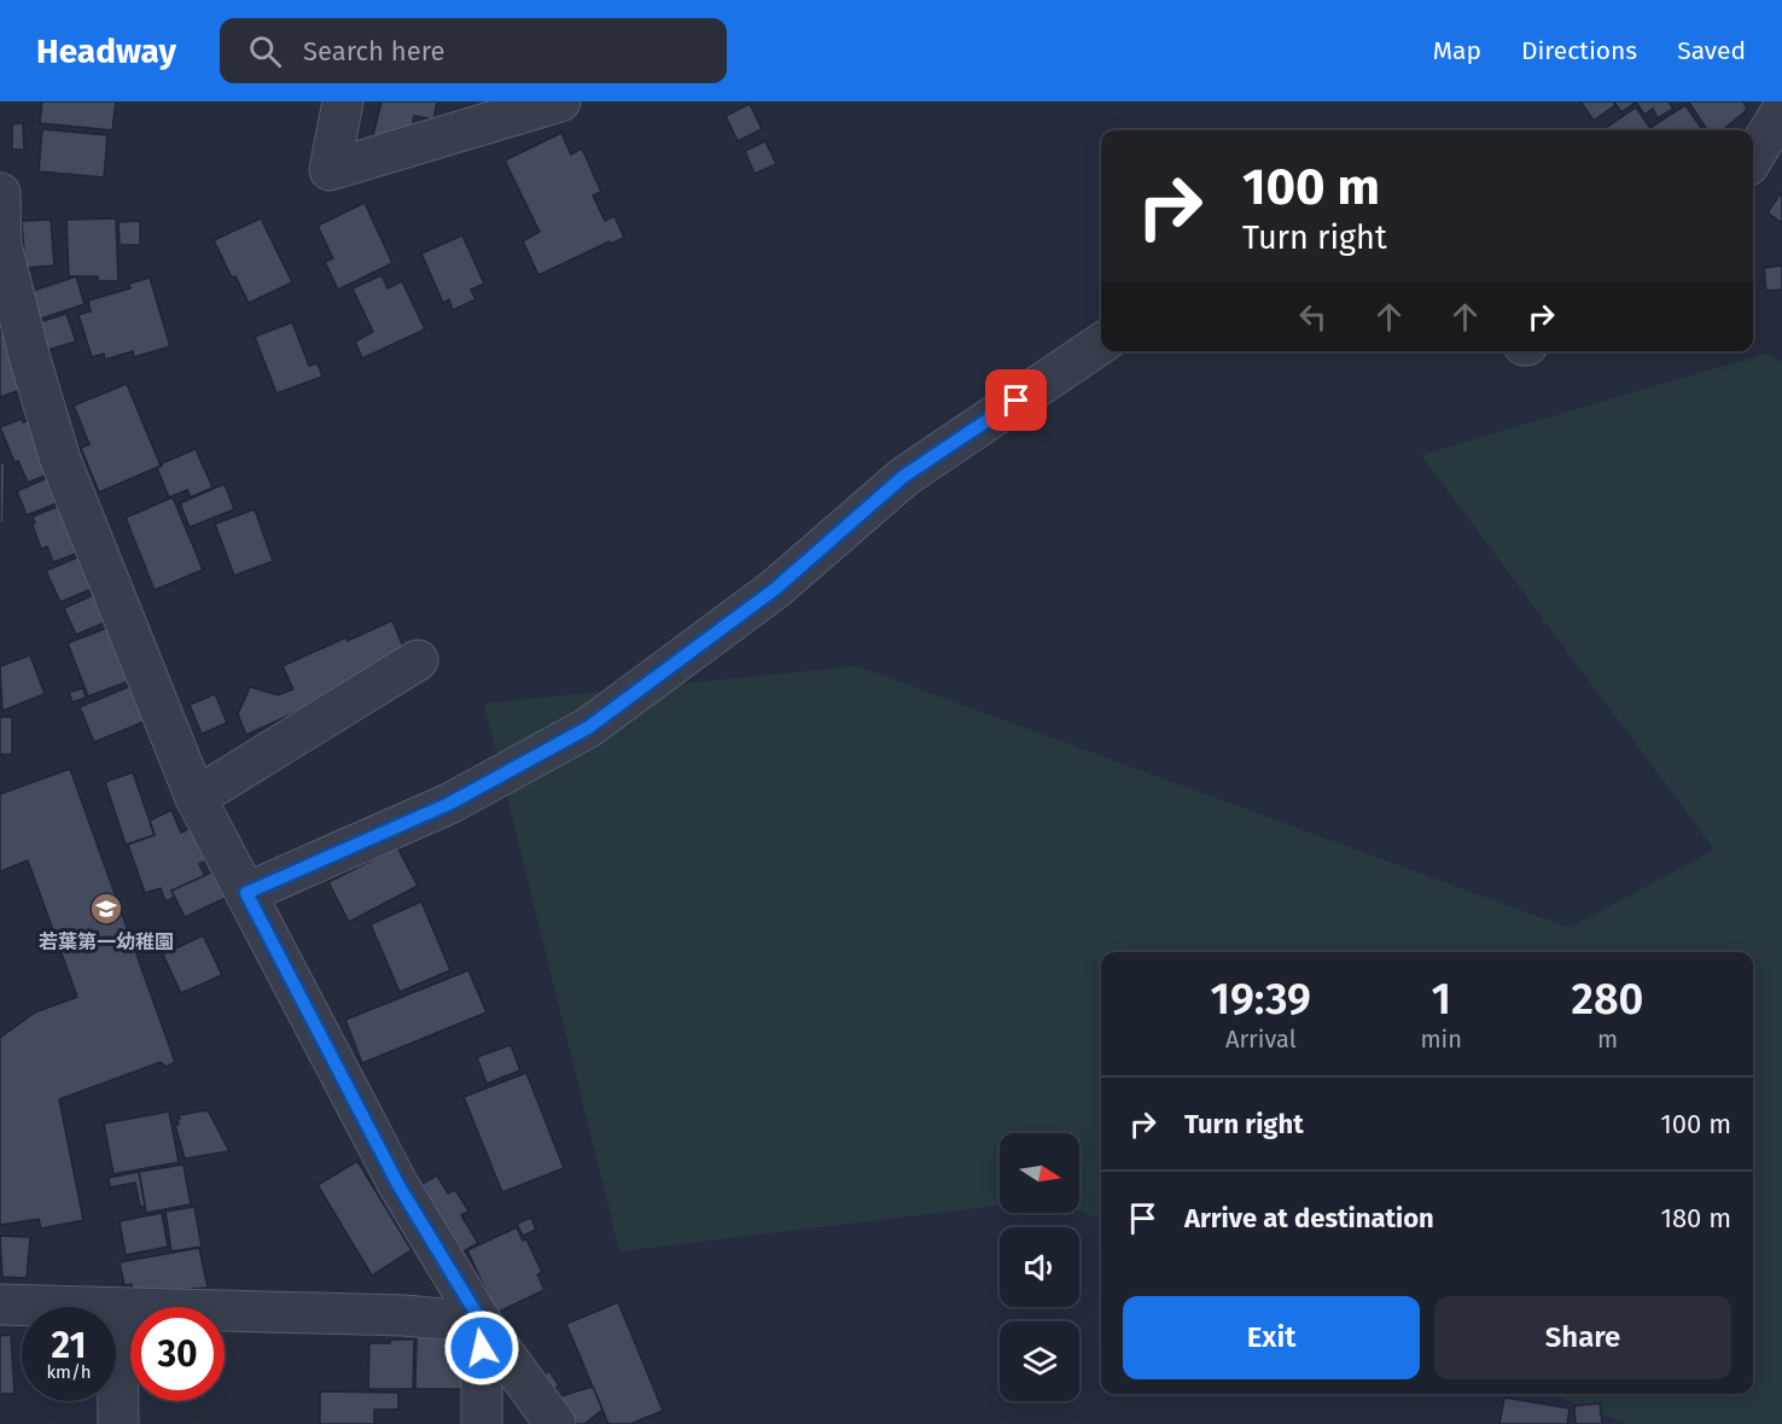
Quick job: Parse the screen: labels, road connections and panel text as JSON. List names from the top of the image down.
{
  "places": {
    "school or university": ["若葉第一幼稚園"]
  },
  "north": "right",
  "page": {
    "header": "Headway",
    "search": "Search here",
    "nav": ["Map", "Directions", "Saved"],
    "turn": ["100 m", "Turn right"],
    "eta": [
      "19:39",
      "Arrival",
      "1",
      "min",
      "280",
      "m"
    ],
    "list": [
      {
        "name": "Turn right",
        "value": "100 m"
      },
      {
        "name": "Arrive at destination",
        "value": "180 m"
      }
    ],
    "buttons": ["Exit", "Share"],
    "speed": "21 km/h",
    "limit": "30"
  }
}
